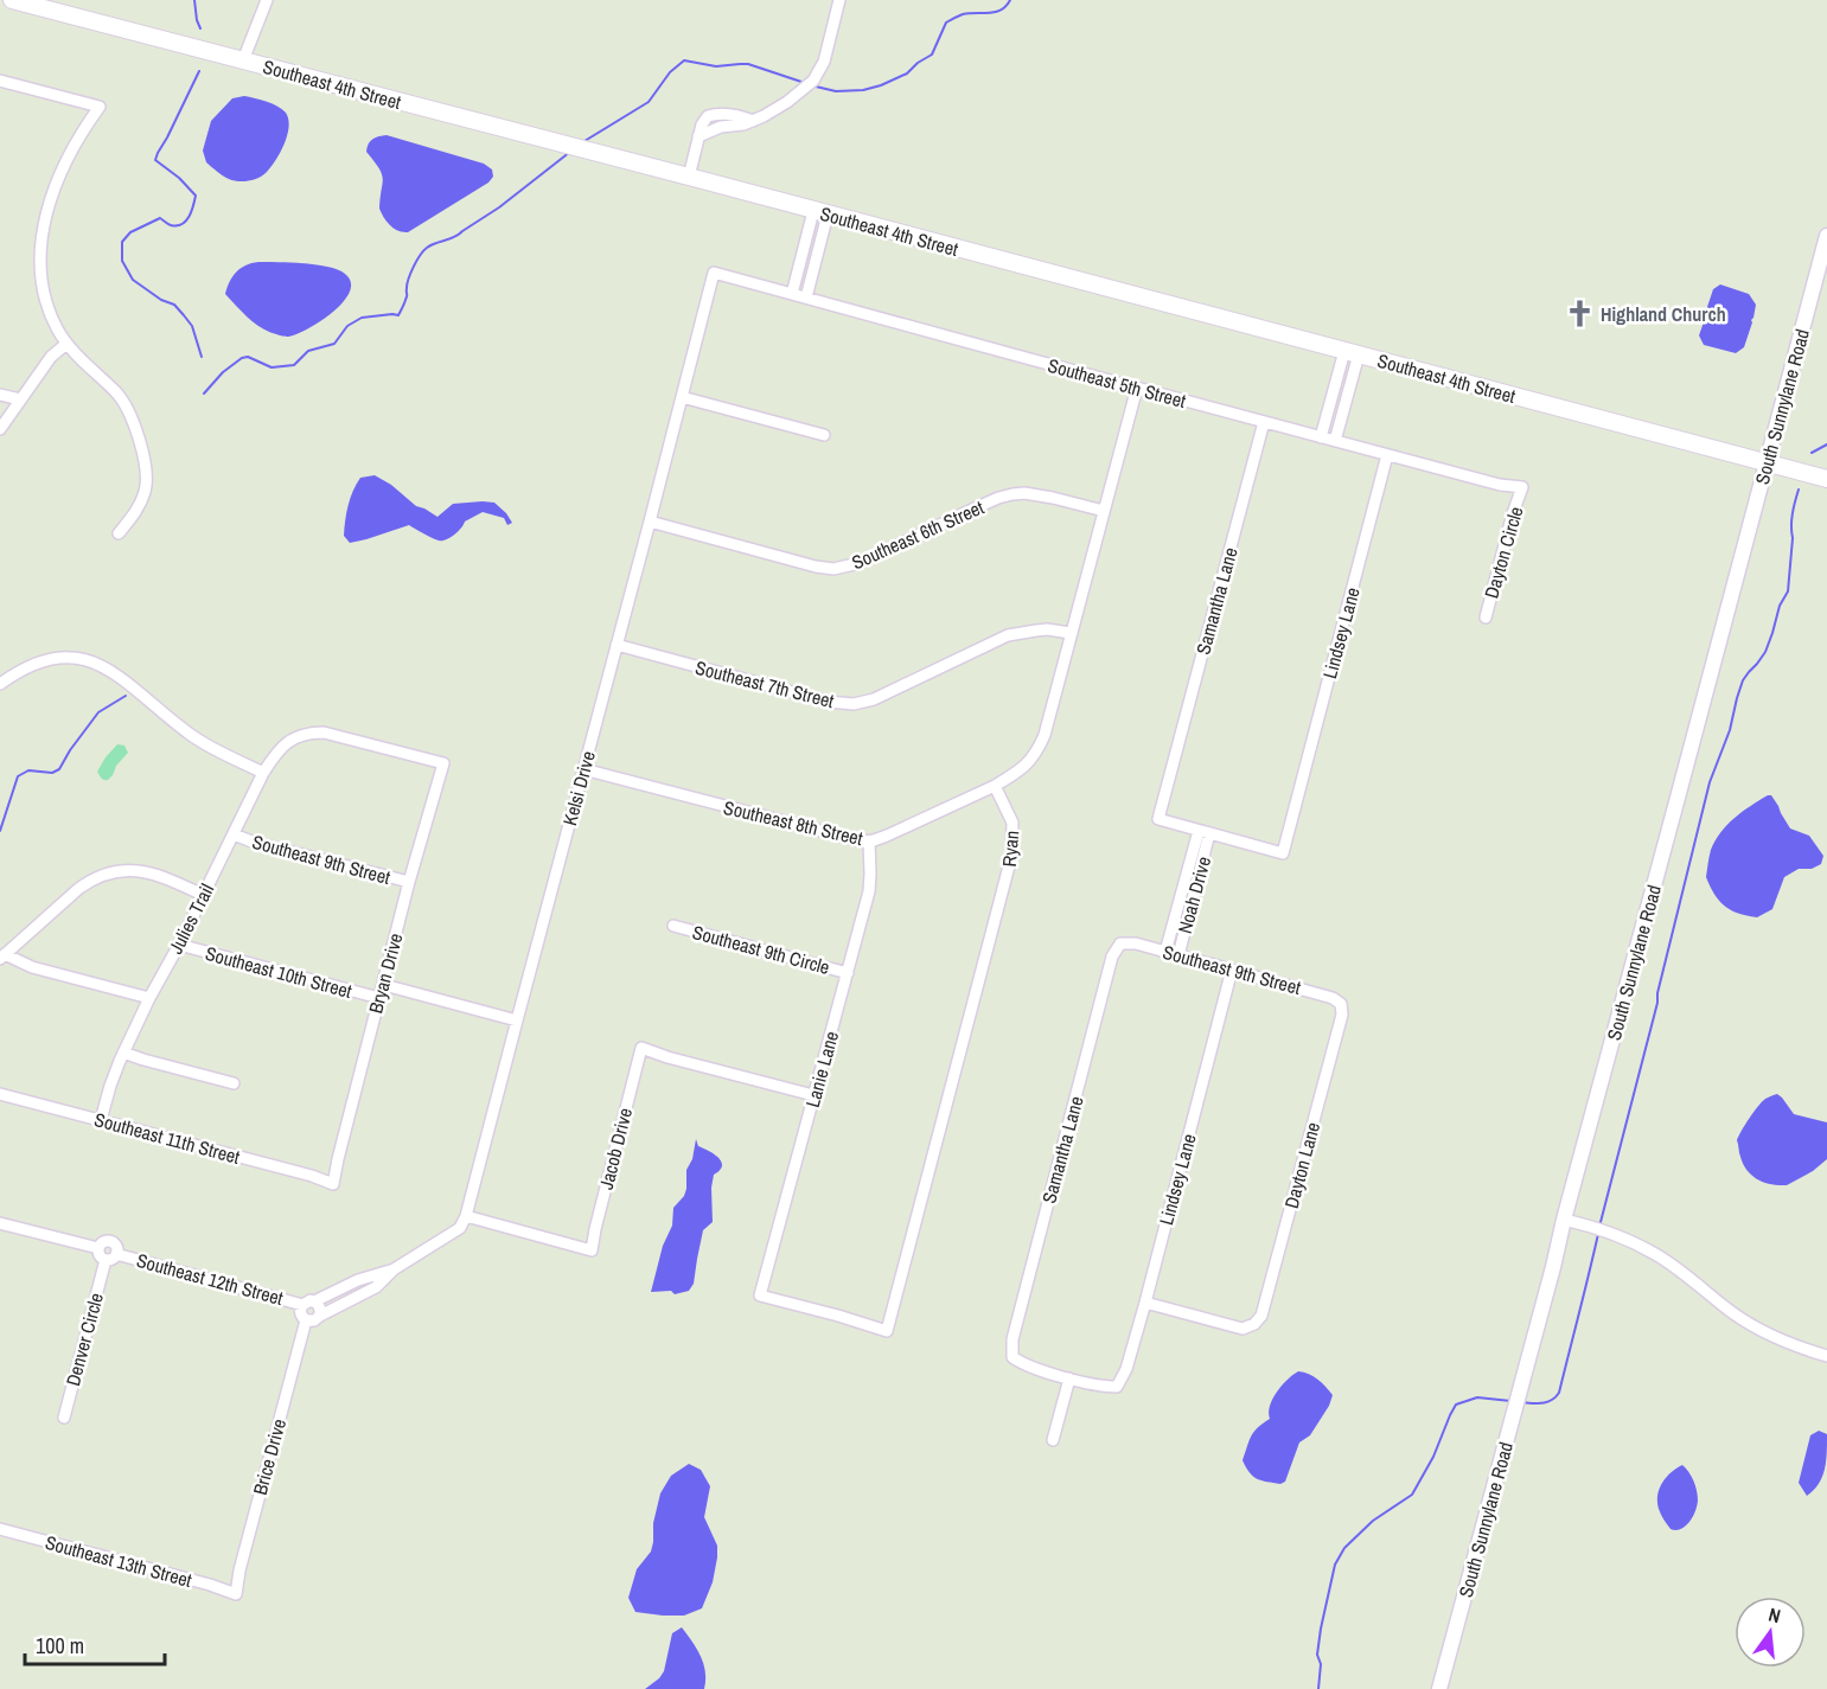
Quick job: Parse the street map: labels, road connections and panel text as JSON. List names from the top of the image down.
{
  "streets": {
    "main road": ["Southeast 4th Street"],
    "street": [
      "Southeast 5th Street",
      "South Sunnylane Road",
      "Southeast 6th Street",
      "Dayton Circle",
      "Samantha Lane",
      "Lindsey Lane",
      "Southeast 7th Street",
      "Kelsi Drive",
      "Southeast 8th Street",
      "Ryan",
      "Southeast 9th Street",
      "Noah Drive",
      "Julies Trail",
      "Southeast 9th Circle",
      "Southeast 10th Street",
      "Bryan Drive",
      "Lanie Lane",
      "Southeast 11th Street",
      "Jacob Drive",
      "Dayton Lane",
      "Southeast 12th Street",
      "Denver Circle",
      "Brice Drive",
      "Southeast 13th Street"
    ]
  },
  "crossings": [
    ["Southeast 4th Street", "South Sunnylane Road"],
    ["Southeast 5th Street", "Dayton Circle"],
    ["Southeast 5th Street", "Samantha Lane"],
    ["Southeast 5th Street", "Lindsey Lane"],
    ["Southeast 5th Street", "Kelsi Drive"],
    ["Southeast 6th Street", "Kelsi Drive"],
    ["Samantha Lane", "Lindsey Lane"],
    ["Samantha Lane", "Southeast 9th Street"],
    ["Samantha Lane", "Noah Drive"],
    ["Lindsey Lane", "Southeast 9th Street"],
    ["Lindsey Lane", "Noah Drive"],
    ["Lindsey Lane", "Dayton Lane"],
    ["Southeast 7th Street", "Kelsi Drive"],
    ["Kelsi Drive", "Southeast 8th Street"],
    ["Kelsi Drive", "Jacob Drive"],
    ["Southeast 8th Street", "Ryan"],
    ["Southeast 8th Street", "Lanie Lane"],
    ["Ryan", "Lanie Lane"],
    ["Southeast 9th Street", "Noah Drive"],
    ["Southeast 9th Street", "Julies Trail"],
    ["Southeast 9th Street", "Bryan Drive"],
    ["Southeast 9th Street", "Dayton Lane"],
    ["Julies Trail", "Southeast 10th Street"],
    ["Julies Trail", "Bryan Drive"],
    ["Julies Trail", "Southeast 11th Street"],
    ["Southeast 9th Circle", "Lanie Lane"],
    ["Southeast 10th Street", "Bryan Drive"],
    ["Bryan Drive", "Southeast 11th Street"],
    ["Lanie Lane", "Jacob Drive"],
    ["Southeast 12th Street", "Denver Circle"],
    ["Southeast 12th Street", "Brice Drive"],
    ["Brice Drive", "Southeast 13th Street"]
  ],
  "places": {
    "church": ["Highland Church"]
  },
  "scale_bar": "100 m",
  "north": "top"
}
